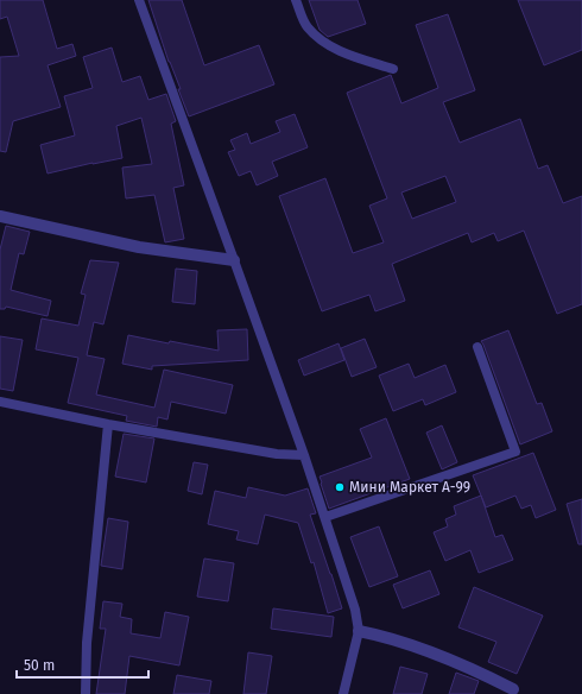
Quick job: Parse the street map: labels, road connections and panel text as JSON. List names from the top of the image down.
{
  "places": ["Мини Маркет А-99"],
  "scale_bar": "50 m"
}
